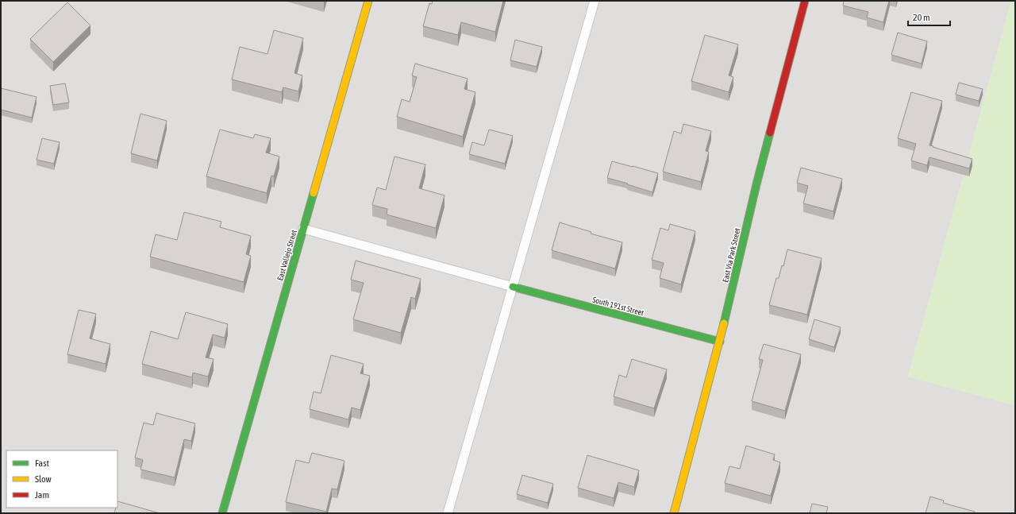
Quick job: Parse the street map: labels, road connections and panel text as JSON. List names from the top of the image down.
{
  "streets": {
    "street": ["East Vallejo Street", "East Via Park Street", "South 191st Street"]
  },
  "crossings": [
    ["East Via Park Street", "South 191st Street"]
  ],
  "legend": ["Fast", "Slow", "Jam"],
  "scale_bar": "20 m"
}
